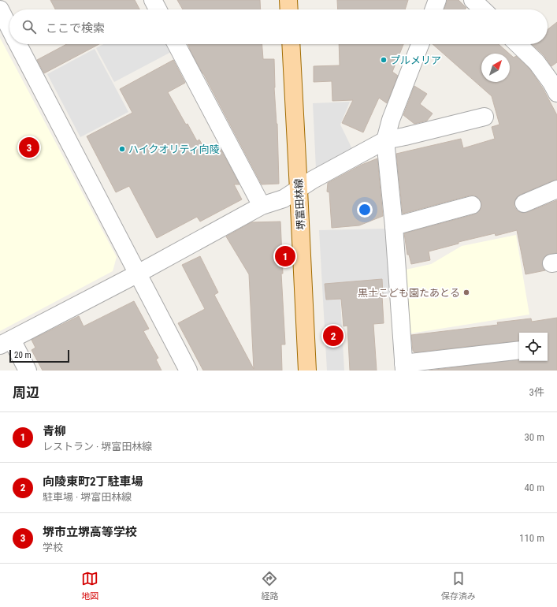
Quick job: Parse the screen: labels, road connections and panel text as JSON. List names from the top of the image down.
{
  "streets": {
    "main road": ["堺富田林線"]
  },
  "places": ["プルメリア", "ハイクオリティ向陵", "黒土こども園たあとる"],
  "scale_bar": "20 m",
  "north": "top right",
  "page": {
    "search": "ここで検索",
    "pins": ["3", "1", "2"],
    "scale": "20 m",
    "heading": ["周辺", "3件"],
    "list": [
      {
        "mark": "1",
        "name": "青柳",
        "note": "レストラン · 堺富田林線",
        "value": "30 m"
      },
      {
        "mark": "2",
        "name": "向陵東町2丁駐車場",
        "note": "駐車場 · 堺富田林線",
        "value": "40 m"
      },
      {
        "mark": "3",
        "name": "堺市立堺高等学校",
        "note": "学校",
        "value": "110 m"
      }
    ],
    "nav": ["地図", "経路", "保存済み"]
  }
}
